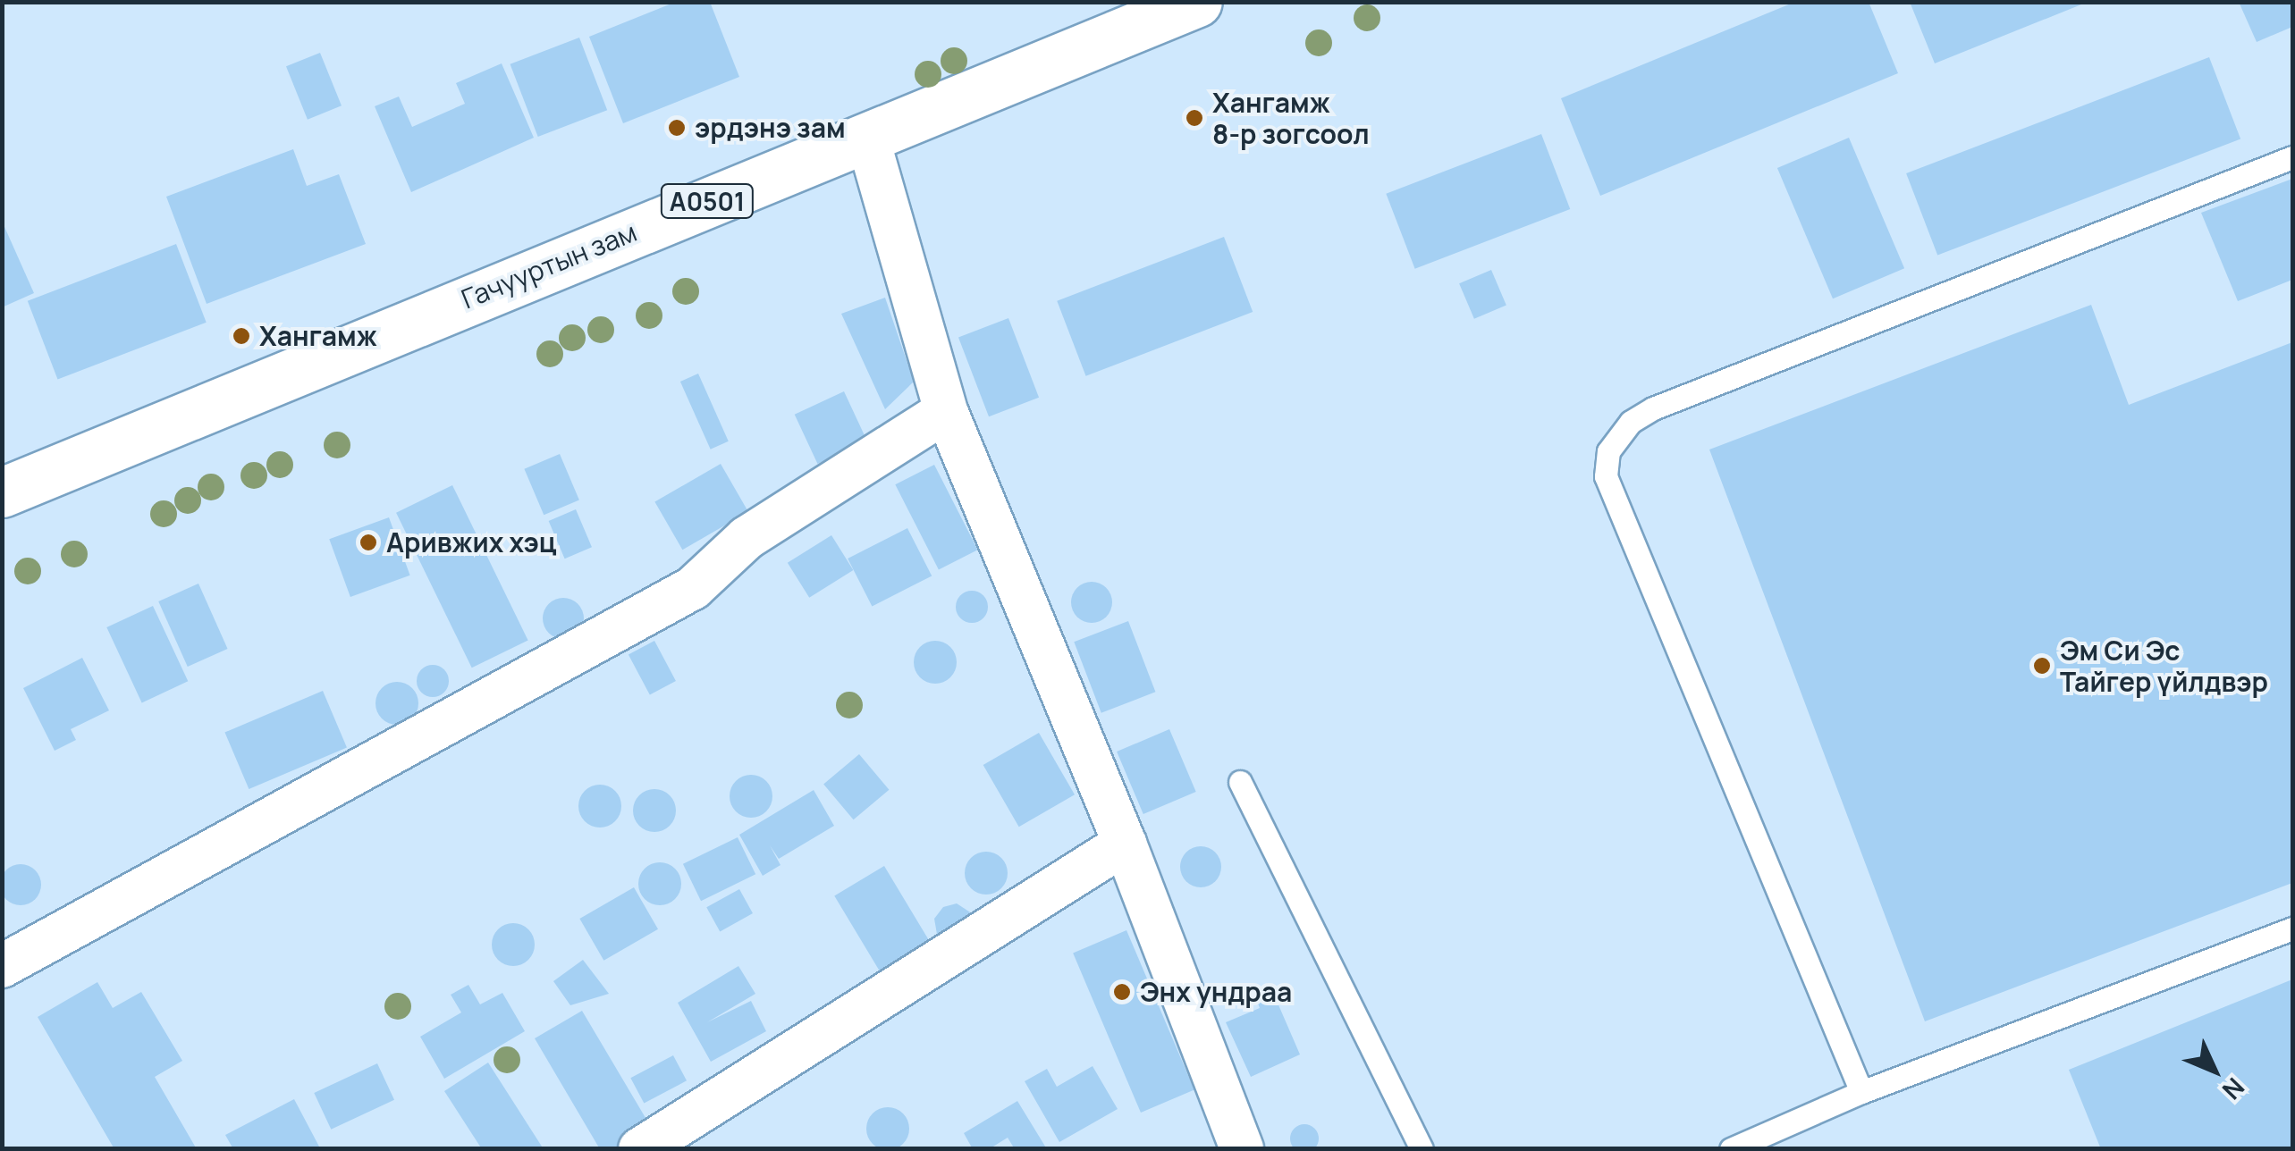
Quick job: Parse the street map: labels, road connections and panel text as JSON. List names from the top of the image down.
{
  "streets": {
    "highway": ["A0501", "Гачууртын зам"]
  },
  "places": [
    "Хангамж 8-р зогсоол",
    "эрдэнэ зам",
    "Хангамж",
    "Аривжих хэц",
    "Эм Си Эс Тайгер үйлдвэр",
    "Энх ундраа"
  ],
  "north": "bottom right"
}
